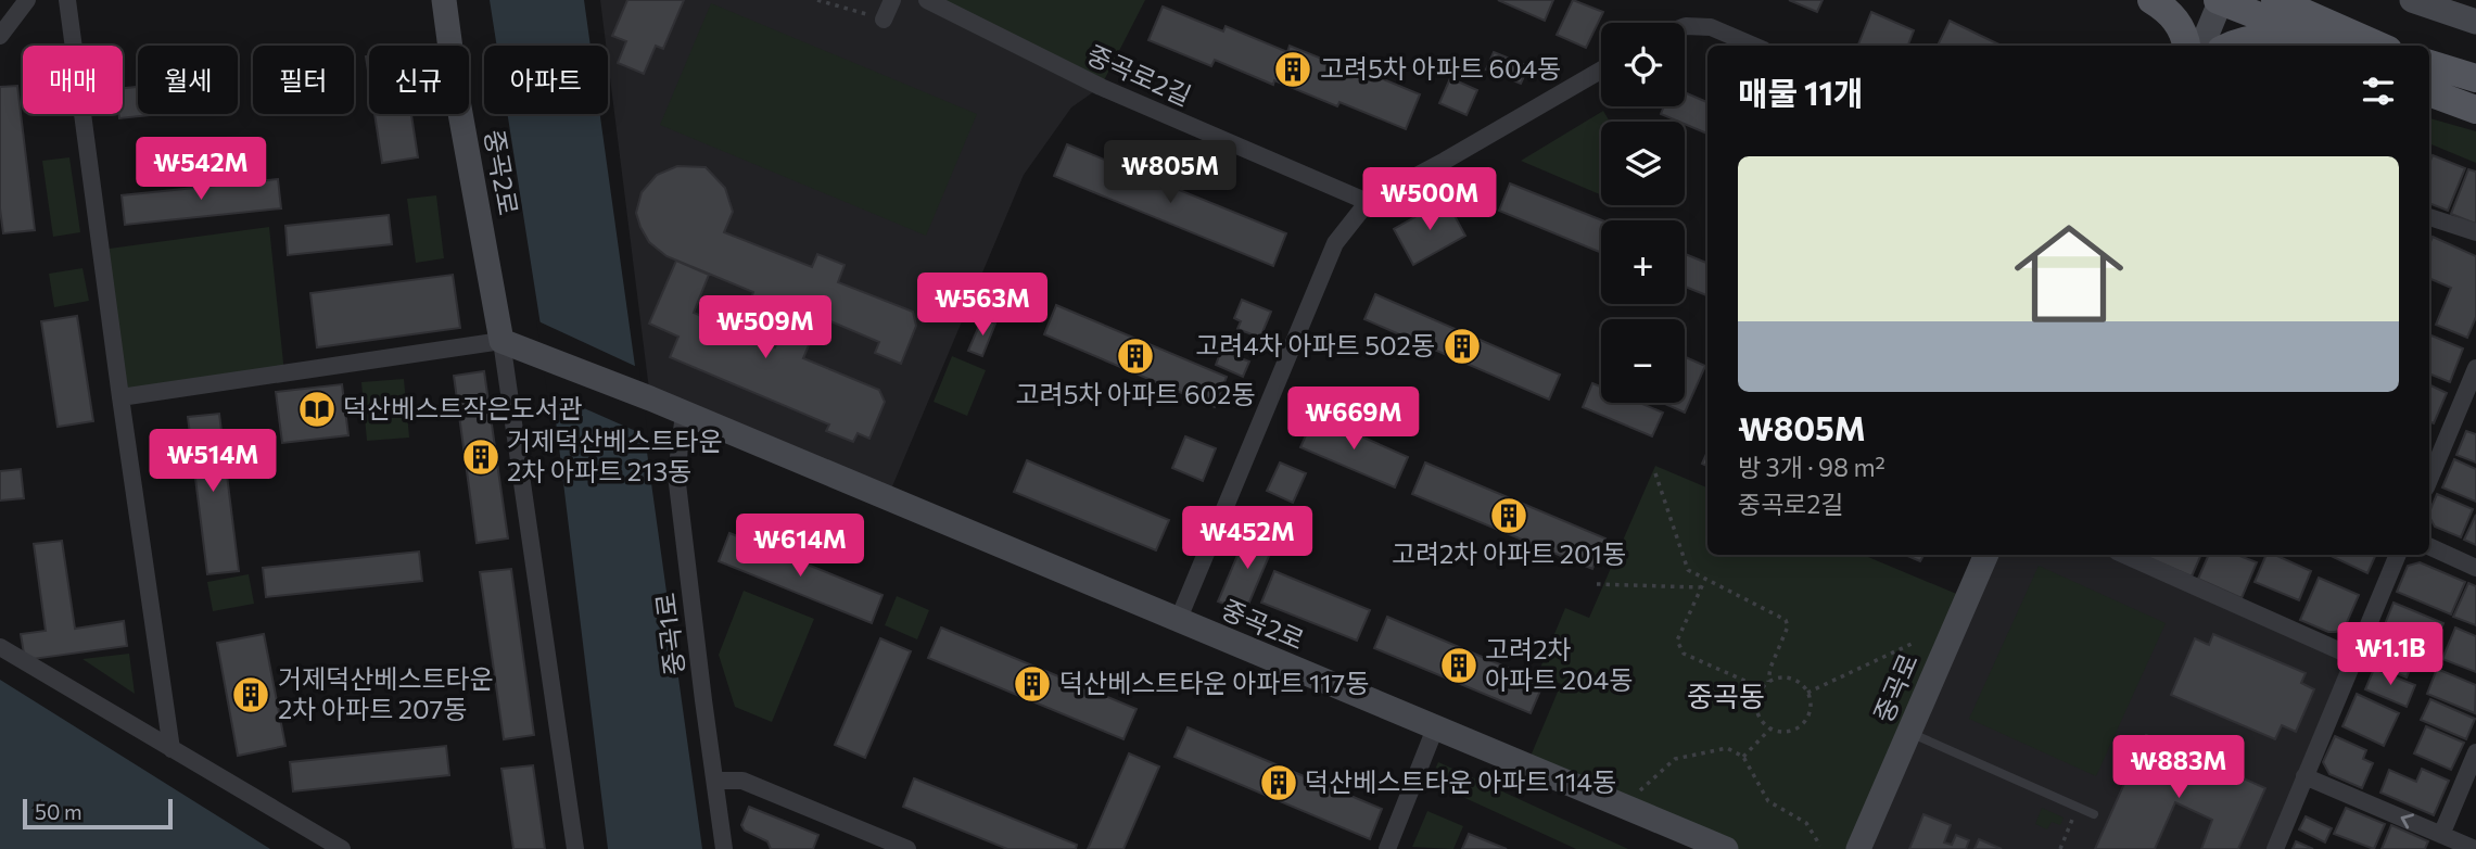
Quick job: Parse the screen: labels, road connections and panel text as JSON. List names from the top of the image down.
{
  "streets": {
    "street": [
      "중곡로2길",
      "중곡2로",
      "중곡1로",
      "중곡로"
    ]
  },
  "crossings": [
    ["중곡2로", "중곡1로"]
  ],
  "districts": ["중곡동"],
  "places": {
    "building": [
      "고려5차 아파트 604동",
      "고려4차 아파트 502동",
      "고려5차 아파트 602동",
      "거제덕산베스트타운 2차 아파트 213동",
      "고려2차 아파트 201동",
      "고려2차 아파트 204동",
      "덕산베스트타운 아파트 117동",
      "거제덕산베스트타운 2차 아파트 207동",
      "덕산베스트타운 아파트 114동"
    ],
    "library": ["덕산베스트작은도서관"]
  },
  "scale_bar": "50 m",
  "page": {
    "map_buttons": ["+", "−"],
    "chip": [
      "매매",
      "월세",
      "필터",
      "신규",
      "아파트"
    ],
    "heading": "매물 11개",
    "price": [
      "₩542M",
      "₩805M",
      "₩500M",
      "₩563M",
      "₩509M",
      "₩669M",
      "₩514M",
      "₩452M",
      "₩614M",
      "₩1.1B",
      "₩883M"
    ],
    "list": [
      {
        "name": "₩805M",
        "note": "방 3개 · 98 m² · 중곡로2길"
      }
    ],
    "scale": "50 m"
  }
}
